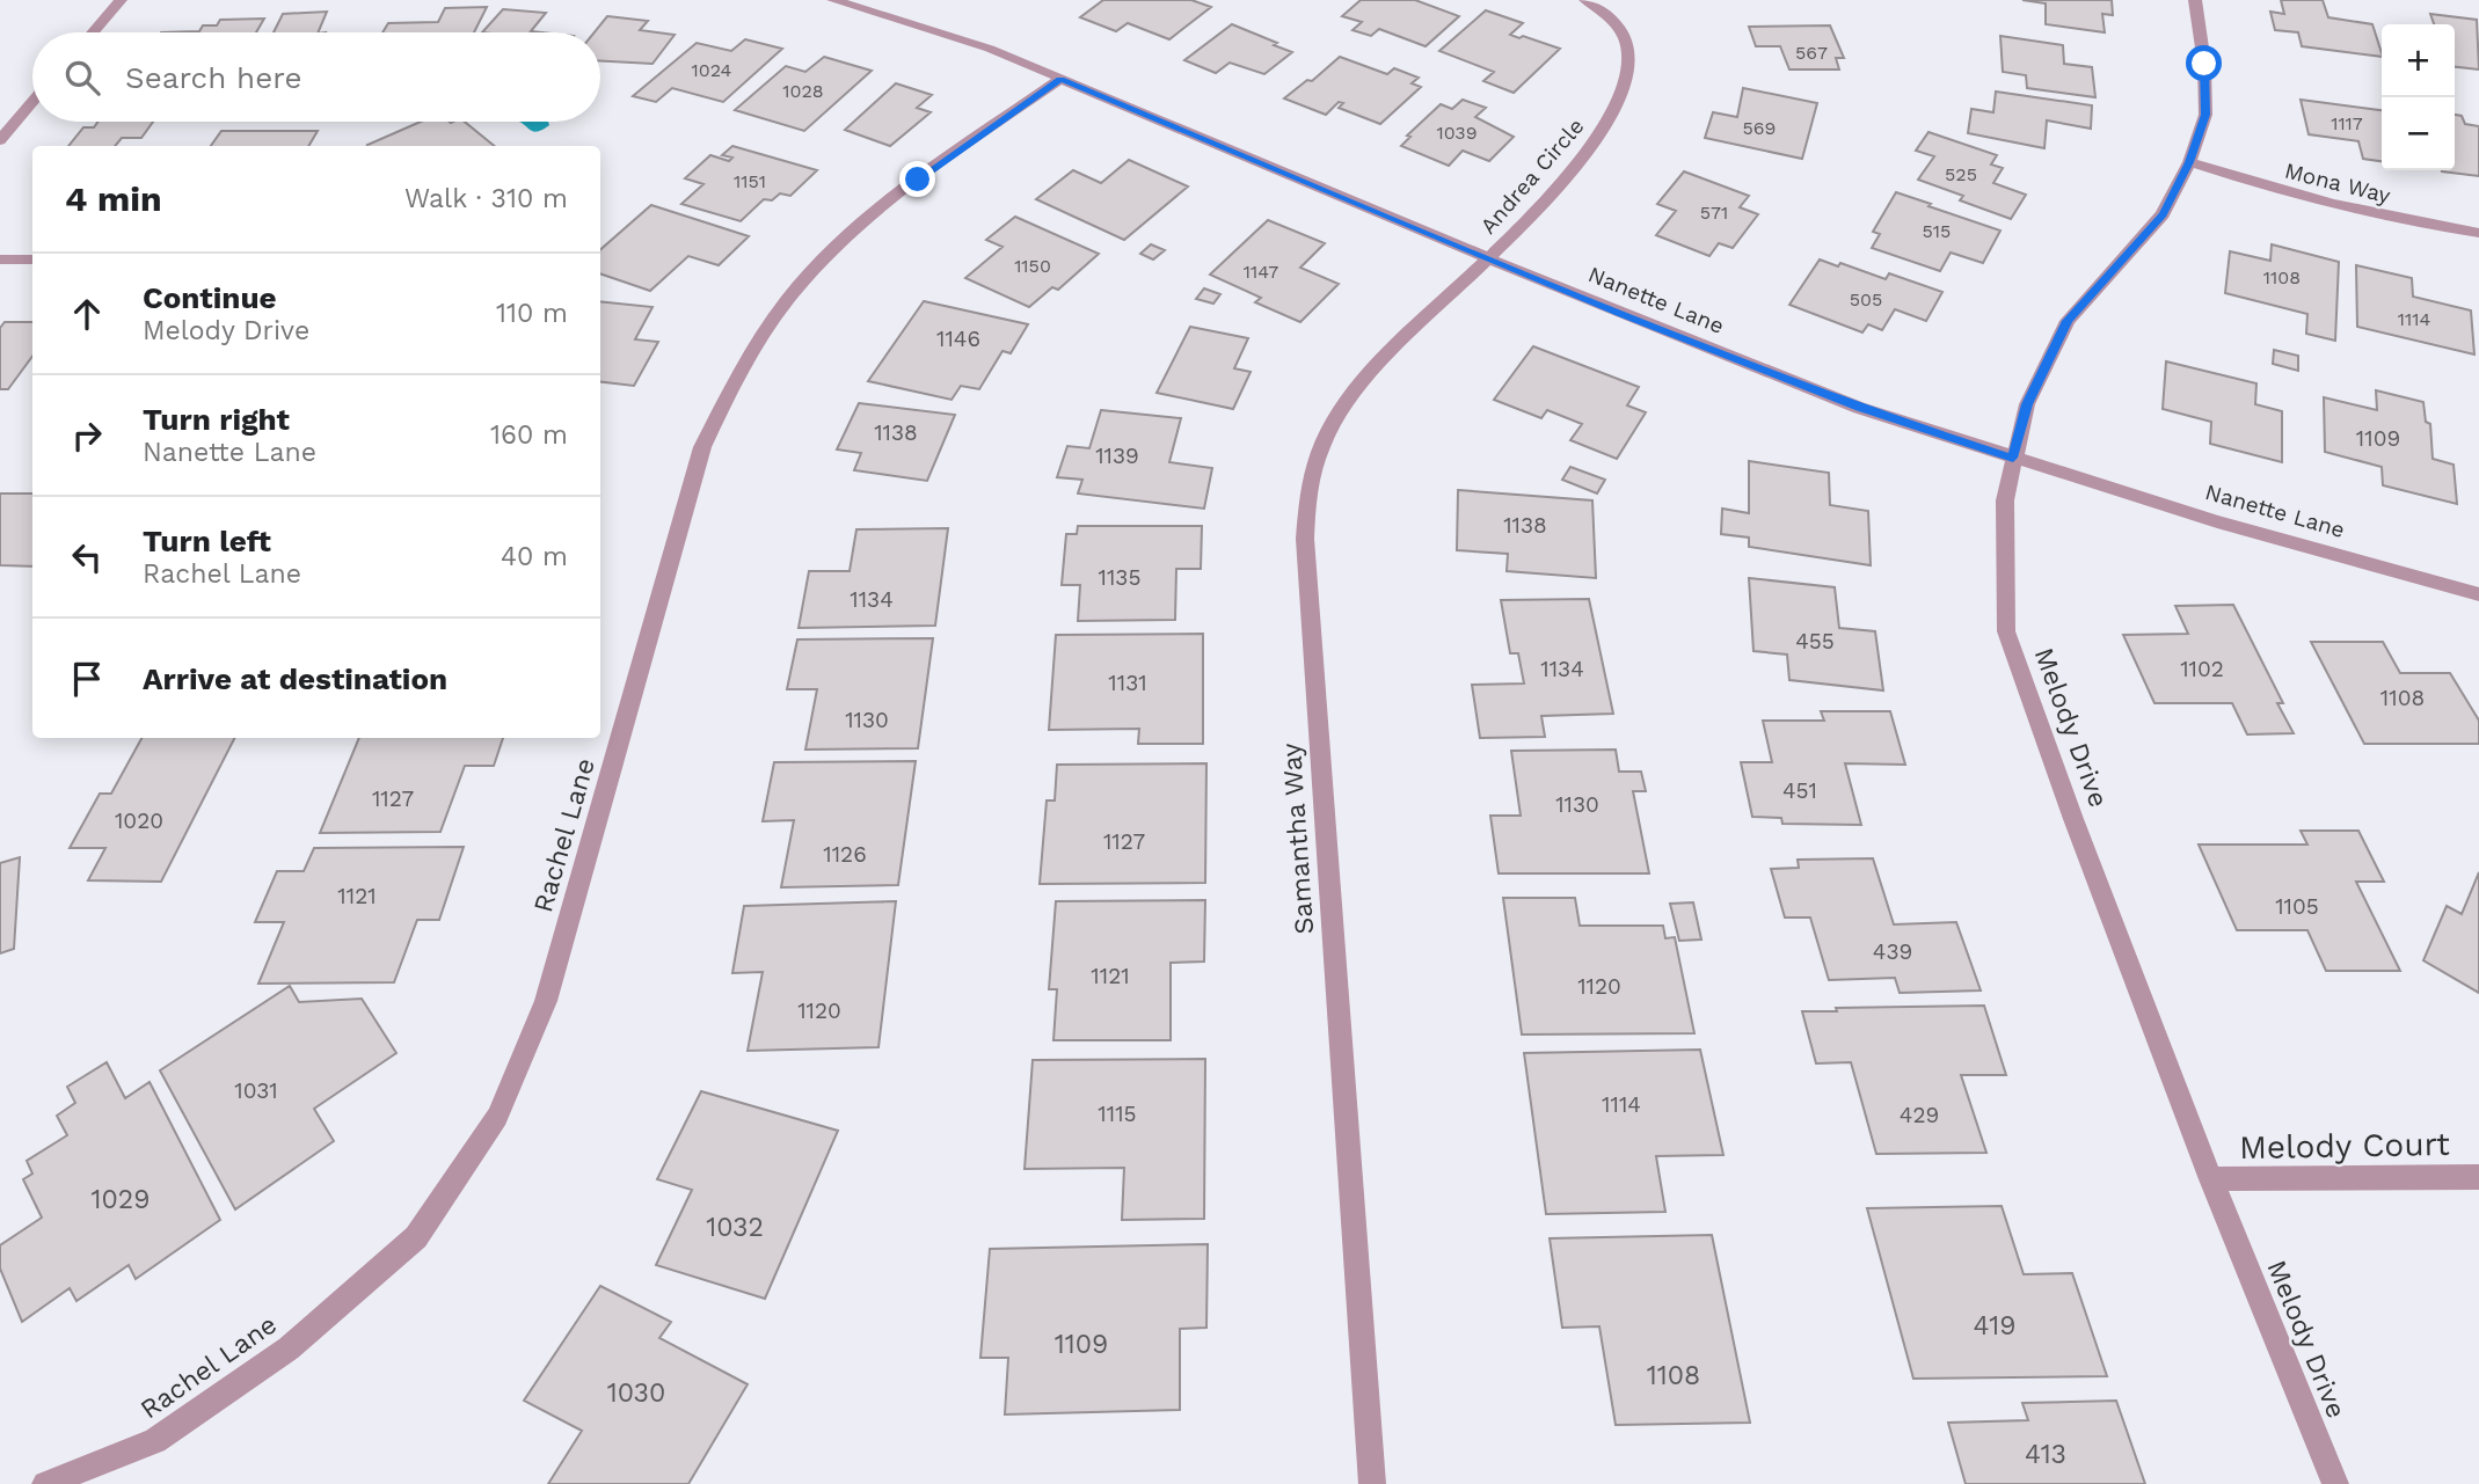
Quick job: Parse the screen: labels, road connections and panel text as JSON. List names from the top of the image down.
{
  "streets": {
    "street": [
      "Andrea Circle",
      "Mona Way",
      "Nanette Lane",
      "Melody Drive",
      "Rachel Lane",
      "Samantha Way",
      "Melody Court"
    ]
  },
  "crossings": [
    ["Andrea Circle", "Nanette Lane"],
    ["Andrea Circle", "Samantha Way"],
    ["Mona Way", "Melody Drive"],
    ["Nanette Lane", "Melody Drive"],
    ["Nanette Lane", "Rachel Lane"],
    ["Nanette Lane", "Samantha Way"],
    ["Melody Drive", "Melody Court"]
  ],
  "house_numbers": [
    "567",
    "1024",
    "1028",
    "1117",
    "569",
    "1039",
    "525",
    "1151",
    "571",
    "515",
    "1150",
    "1147",
    "1108",
    "505",
    "1114",
    "1146",
    "1138",
    "1109",
    "1139",
    "1138",
    "1135",
    "1134",
    "455",
    "1134",
    "1102",
    "1131",
    "1108",
    "1130",
    "451",
    "1127",
    "1130",
    "1020",
    "1127",
    "1126",
    "1121",
    "1105",
    "439",
    "1121",
    "1120",
    "1120",
    "1031",
    "1114",
    "1115",
    "429",
    "1029",
    "1032",
    "419",
    "1109",
    "1108",
    "1030",
    "413"
  ],
  "page": {
    "map_buttons": ["+", "−"],
    "search": "Search here",
    "heading": ["4 min", "Walk · 310 m"],
    "list": [
      ["Continue", "Melody Drive", "110 m"],
      ["Turn right", "Nanette Lane", "160 m"],
      ["Turn left", "Rachel Lane", "40 m"],
      "Arrive at destination"
    ]
  }
}
